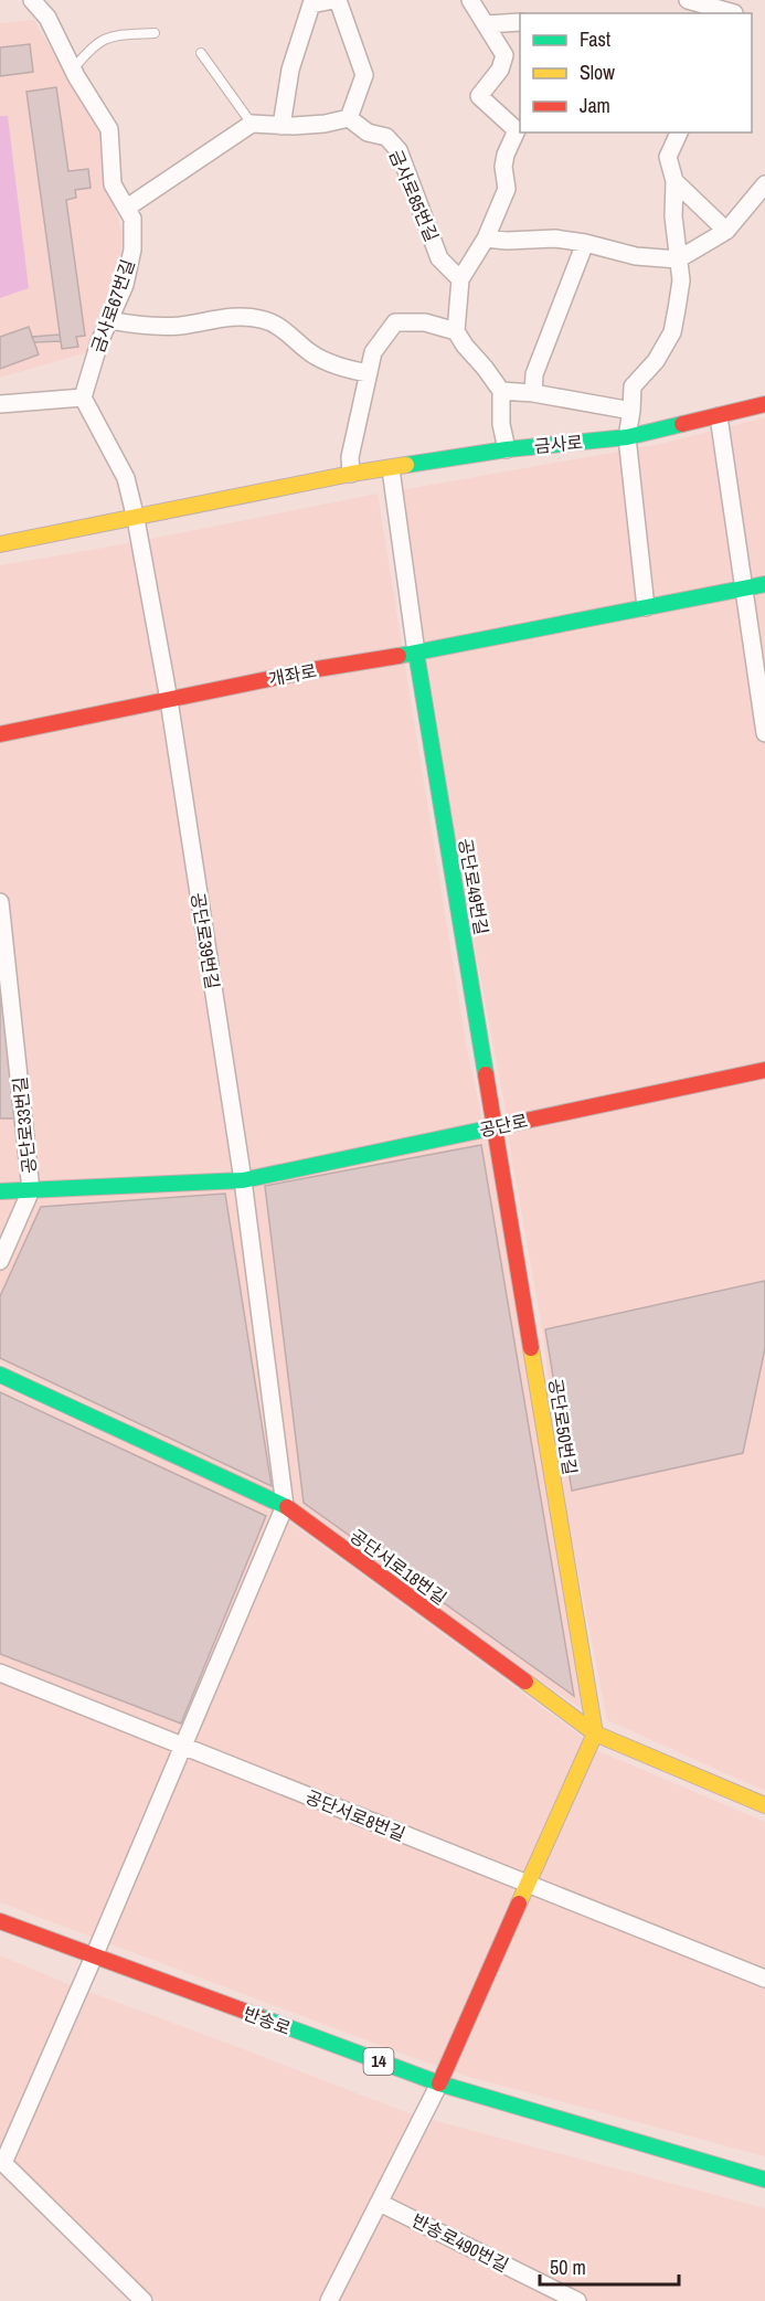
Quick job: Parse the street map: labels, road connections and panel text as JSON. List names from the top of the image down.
{
  "streets": {
    "street": [
      "금사로85번길",
      "금사로67번길",
      "금사로",
      "개좌로",
      "공단로49번길",
      "공단로39번길",
      "공단로33번길",
      "공단로",
      "공단로50번길",
      "공단서로18번길",
      "공단서로8번길",
      "반송로",
      "14",
      "반송로490번길"
    ]
  },
  "crossings": [
    ["개좌로", "공단로49번길"],
    ["개좌로", "공단로39번길"],
    ["공단로49번길", "공단로"],
    ["공단로49번길", "공단로50번길"],
    ["공단로39번길", "공단로"],
    ["공단로33번길", "공단로"],
    ["공단로", "공단로50번길"],
    ["공단로50번길", "공단서로18번길"]
  ],
  "legend": ["Fast", "Slow", "Jam"],
  "scale_bar": "50 m"
}
